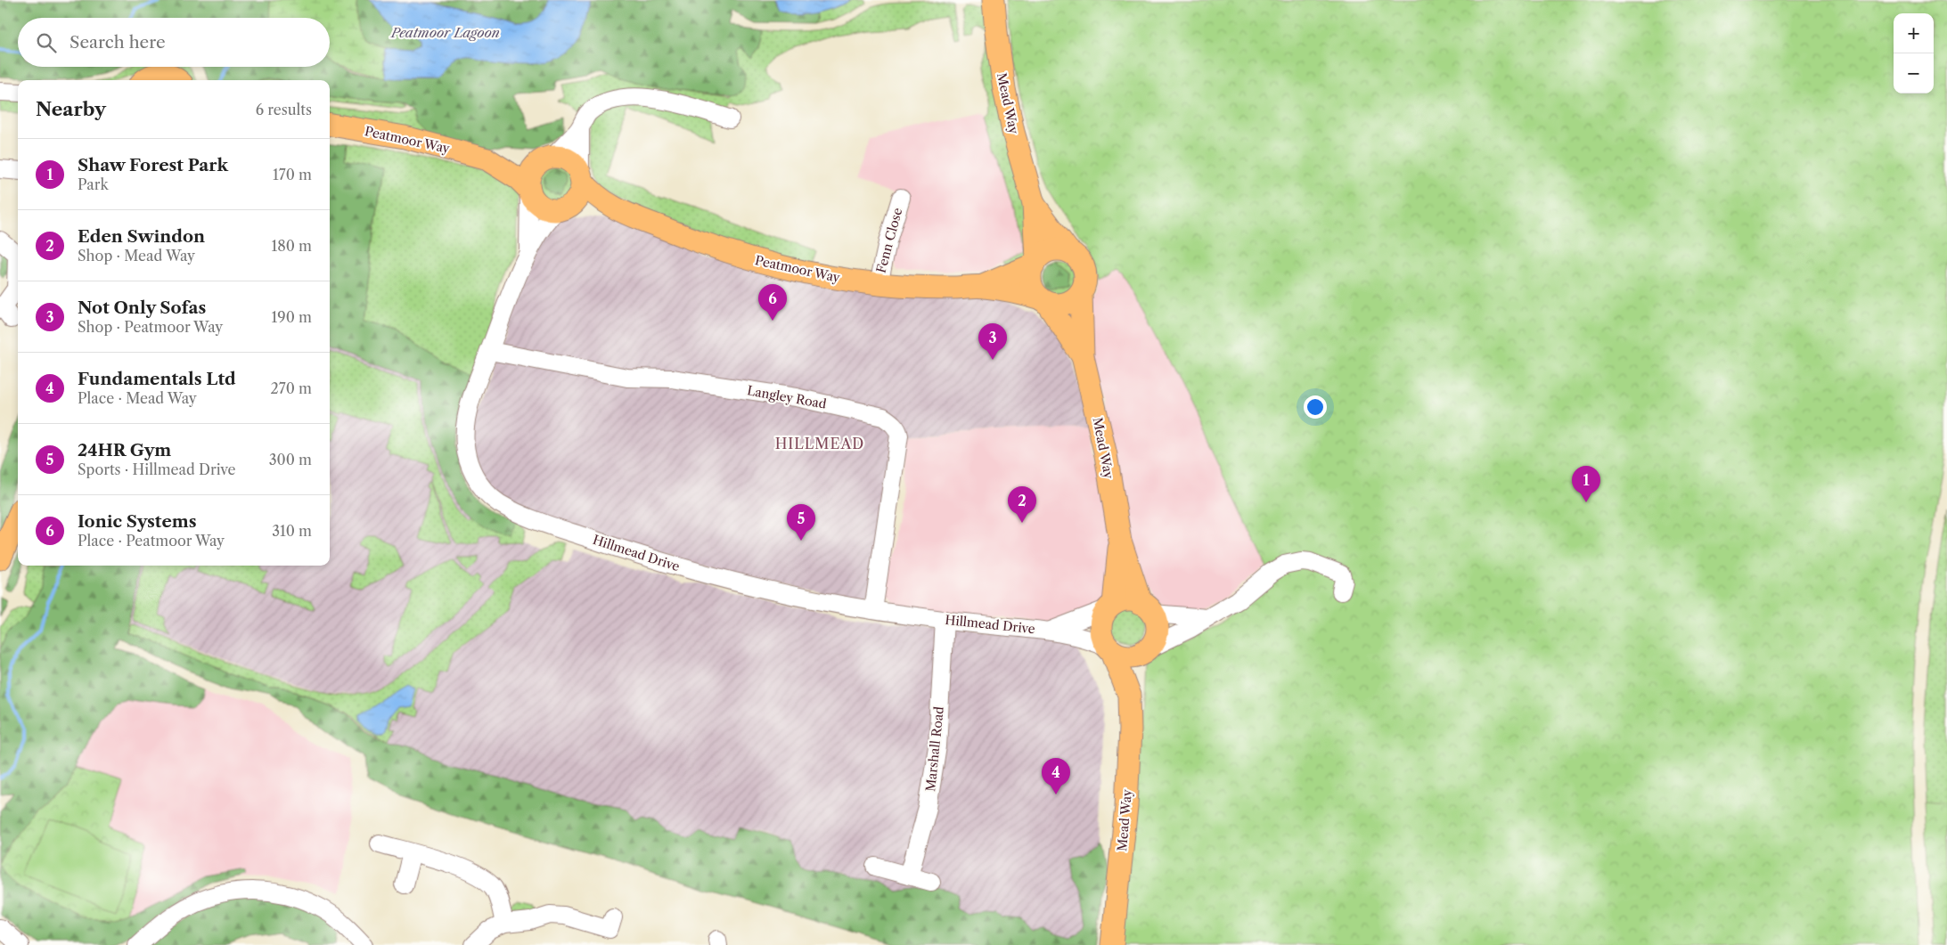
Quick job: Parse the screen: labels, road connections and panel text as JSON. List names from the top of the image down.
{
  "streets": {
    "main road": ["Mead Way", "Peatmoor Way"],
    "street": [
      "Fenn Close",
      "Langley Road",
      "Hillmead Drive",
      "Marshall Road"
    ]
  },
  "crossings": [
    ["Mead Way", "Peatmoor Way"],
    ["Mead Way", "Hillmead Drive"],
    ["Peatmoor Way", "Fenn Close"],
    ["Peatmoor Way", "Hillmead Drive"],
    ["Langley Road", "Hillmead Drive"],
    ["Hillmead Drive", "Marshall Road"]
  ],
  "districts": ["HILLMEAD"],
  "water": ["Peatmoor Lagoon"],
  "page": {
    "map_buttons": ["+", "−"],
    "search": "Search here",
    "heading": ["Nearby", "6 results"],
    "list": [
      {
        "mark": "1",
        "name": "Shaw Forest Park",
        "note": "Park",
        "value": "170 m"
      },
      {
        "mark": "2",
        "name": "Eden Swindon",
        "note": "Shop · Mead Way",
        "value": "180 m"
      },
      {
        "mark": "3",
        "name": "Not Only Sofas",
        "note": "Shop · Peatmoor Way",
        "value": "190 m"
      },
      {
        "mark": "4",
        "name": "Fundamentals Ltd",
        "note": "Place · Mead Way",
        "value": "270 m"
      },
      {
        "mark": "5",
        "name": "24HR Gym",
        "note": "Sports · Hillmead Drive",
        "value": "300 m"
      },
      {
        "mark": "6",
        "name": "Ionic Systems",
        "note": "Place · Peatmoor Way",
        "value": "310 m"
      }
    ],
    "pins": [
      "6",
      "3",
      "1",
      "2",
      "5",
      "4"
    ]
  }
}
